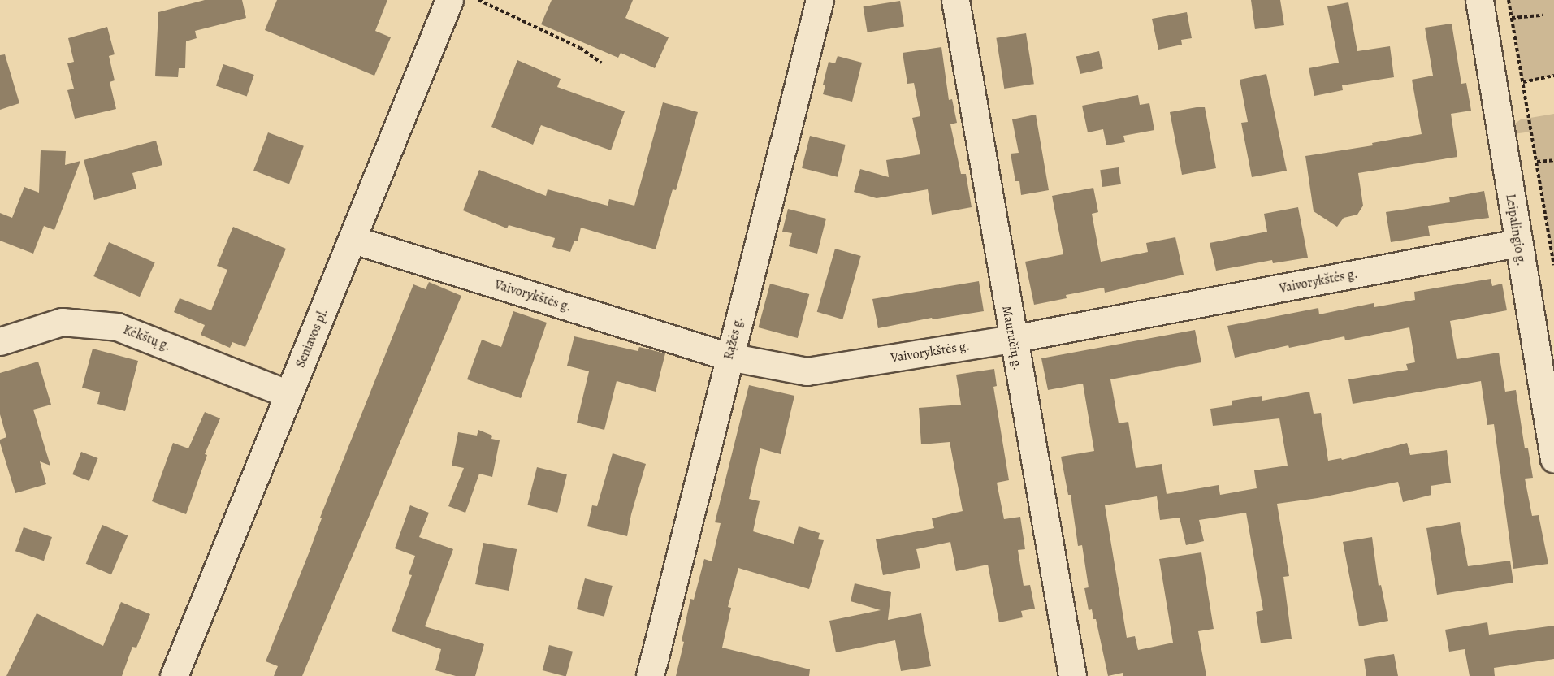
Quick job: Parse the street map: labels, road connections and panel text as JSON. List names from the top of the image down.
{
  "streets": {
    "street": [
      "Leipalingio g.",
      "Vaivorykštės g.",
      "Kėkštų g.",
      "Seniavos pl.",
      "Rąžės g.",
      "Mauručių g."
    ]
  },
  "crossings": [
    ["Leipalingio g.", "Vaivorykštės g."],
    ["Vaivorykštės g.", "Seniavos pl."],
    ["Vaivorykštės g.", "Rąžės g."],
    ["Vaivorykštės g.", "Mauručių g."],
    ["Kėkštų g.", "Seniavos pl."]
  ]
}
